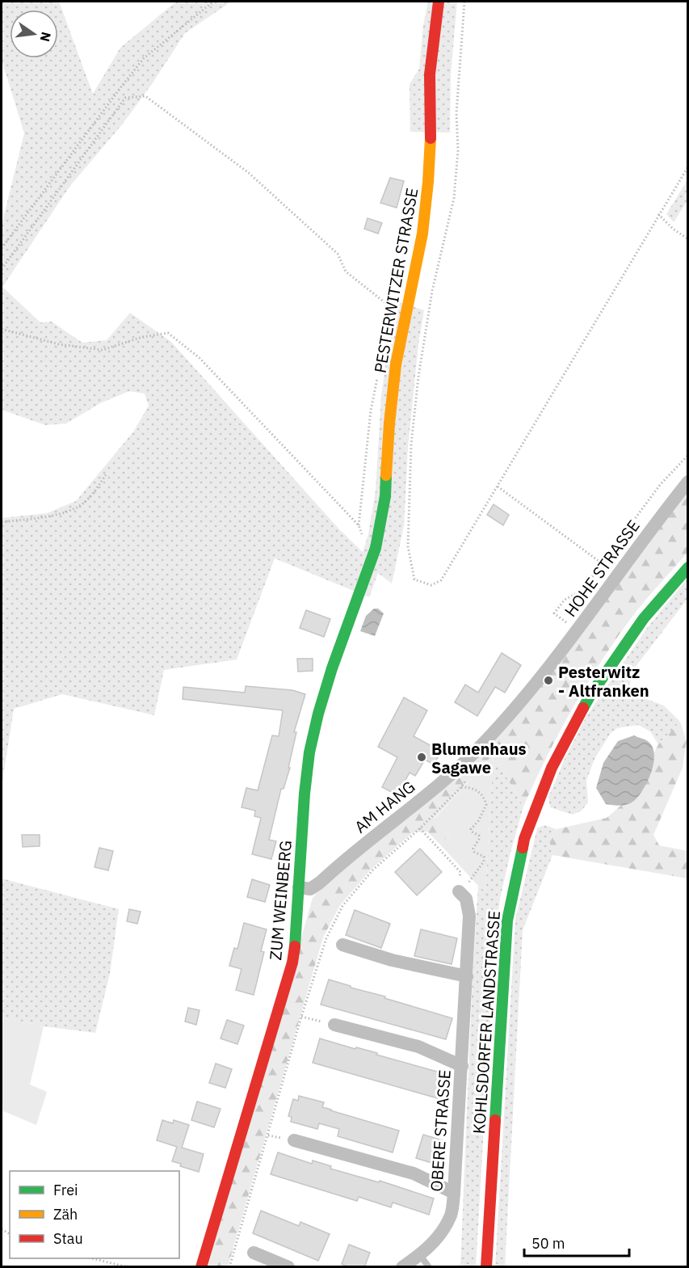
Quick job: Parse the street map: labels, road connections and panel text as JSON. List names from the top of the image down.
{
  "streets": {
    "street": [
      "PESTERWITZER STRASSE",
      "HOHE STRASSE",
      "AM HANG",
      "ZUM WEINBERG",
      "KOHLSDORFER LANDSTRASSE",
      "OBERE STRASSE"
    ]
  },
  "crossings": [
    ["PESTERWITZER STRASSE", "ZUM WEINBERG"],
    ["HOHE STRASSE", "AM HANG"],
    ["AM HANG", "ZUM WEINBERG"]
  ],
  "places": ["Pesterwitz - Altfranken", "Blumenhaus Sagawe"],
  "legend": ["Frei", "Zäh", "Stau"],
  "scale_bar": "50 m",
  "north": "right"
}
